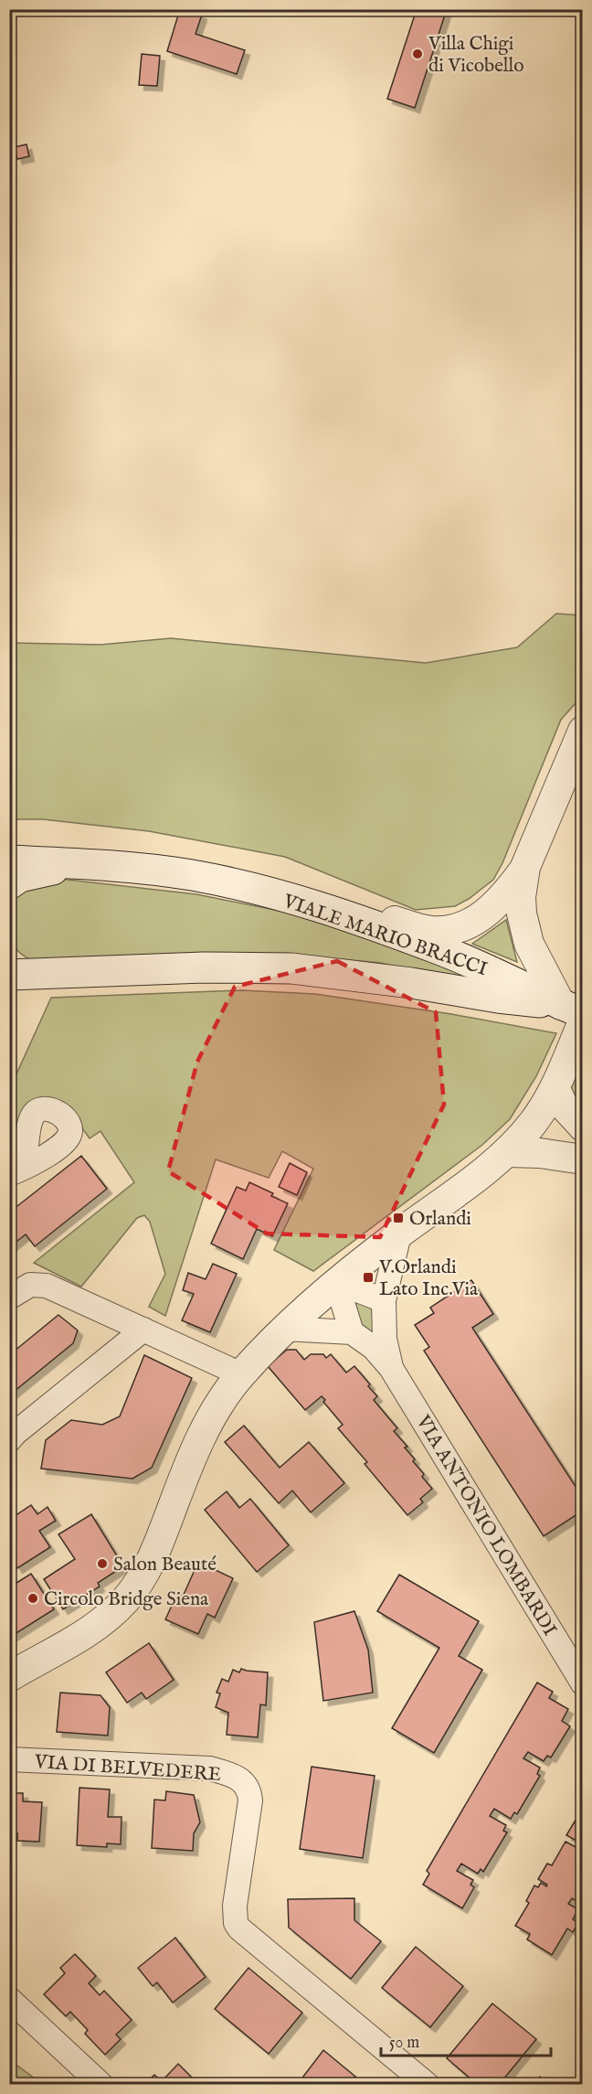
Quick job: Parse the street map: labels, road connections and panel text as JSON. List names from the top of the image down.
{
  "streets": {
    "main road": ["VIALE MARIO BRACCI"],
    "street": ["VIA ANTONIO LOMBARDI", "VIA DI BELVEDERE"]
  },
  "places": {
    "other": ["Villa Chigi di Vicobello", "Salon Beauté", "Circolo Bridge Siena"],
    "transit": ["Orlandi", "V.Orlandi Lato Inc.Via"]
  },
  "scale_bar": "50 m"
}
